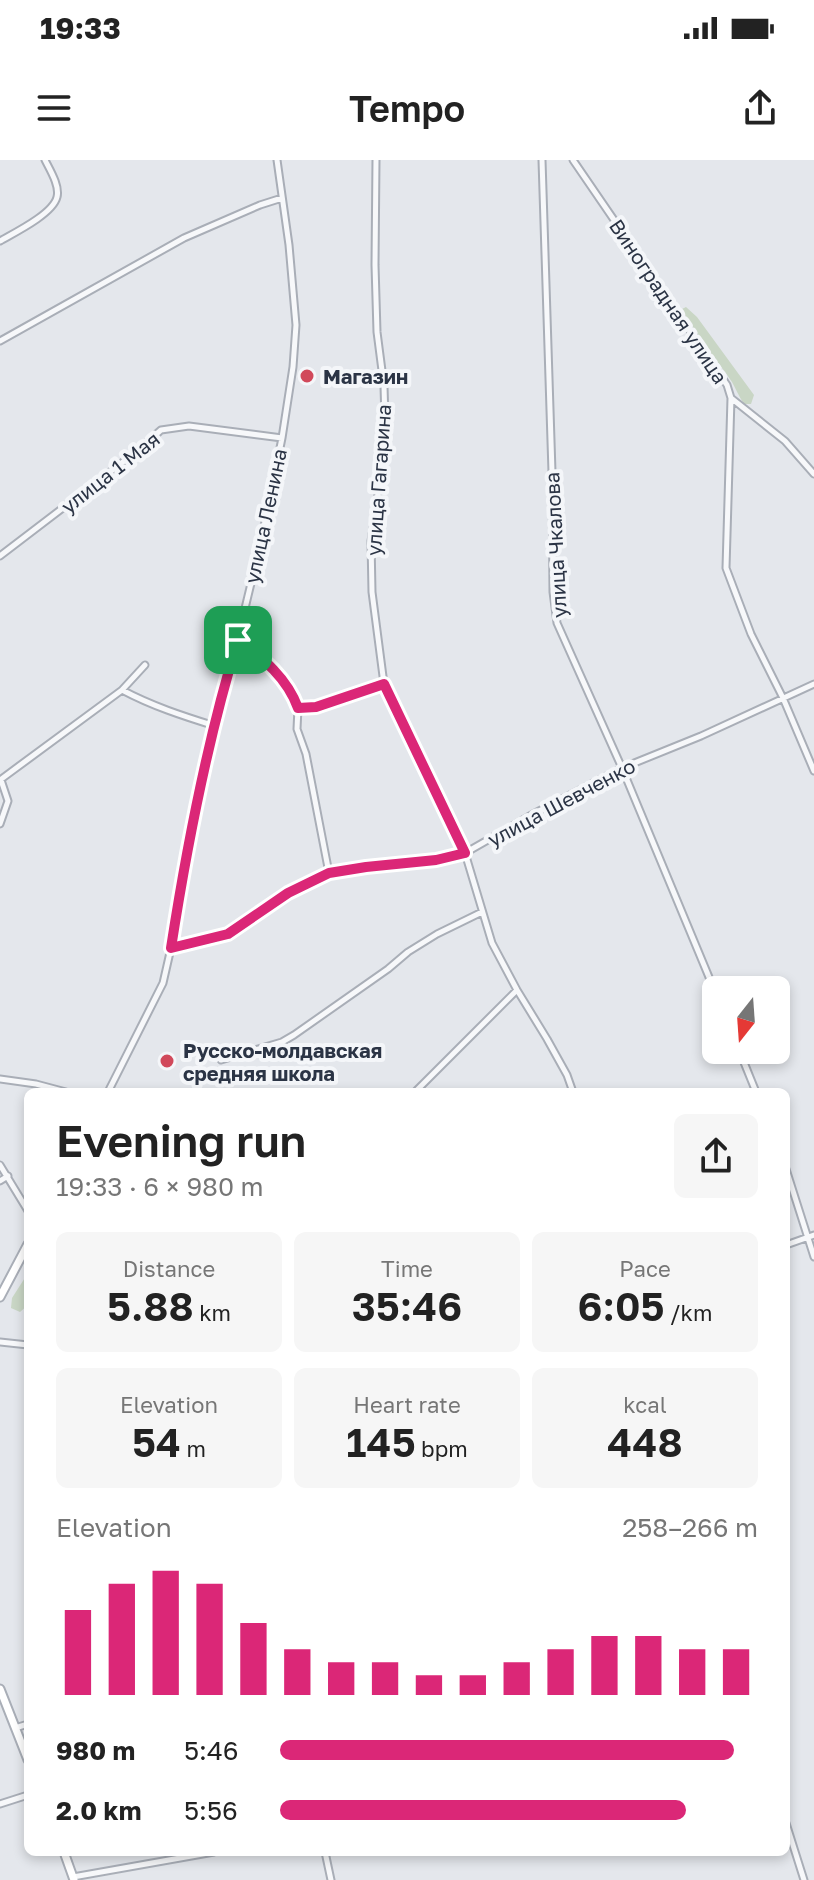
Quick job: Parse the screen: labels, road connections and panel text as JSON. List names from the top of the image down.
{
  "streets": {
    "street": [
      "Виноградная улица",
      "улица 1 Мая",
      "улица Гагарина",
      "улица Ленина",
      "улица Чкалова",
      "улица Шевченко"
    ]
  },
  "crossings": [
    ["Виноградная улица", "улица Шевченко"],
    ["улица 1 Мая", "улица Ленина"],
    ["улица Гагарина", "улица Шевченко"],
    ["улица Ленина", "улица Шевченко"],
    ["улица Чкалова", "улица Шевченко"]
  ],
  "places": ["Магазин", "Русско-молдавская средняя школа"],
  "north": "bottom",
  "page": {
    "status": "19:33",
    "header": "Tempo",
    "heading": ["Evening run", "19:33 · 6 × 980 m"],
    "stats": [
      ["Distance", "5.88 km"],
      ["Time", "35:46"],
      ["Pace", "6:05 /km"],
      ["Elevation", "54 m"],
      ["Heart rate", "145 bpm"],
      ["kcal", "448"]
    ],
    "chart": ["Elevation", "258–266 m"],
    "list": [
      {
        "name": "980 m",
        "note": "5:46"
      },
      {
        "name": "2.0 km",
        "note": "5:56"
      }
    ]
  }
}
